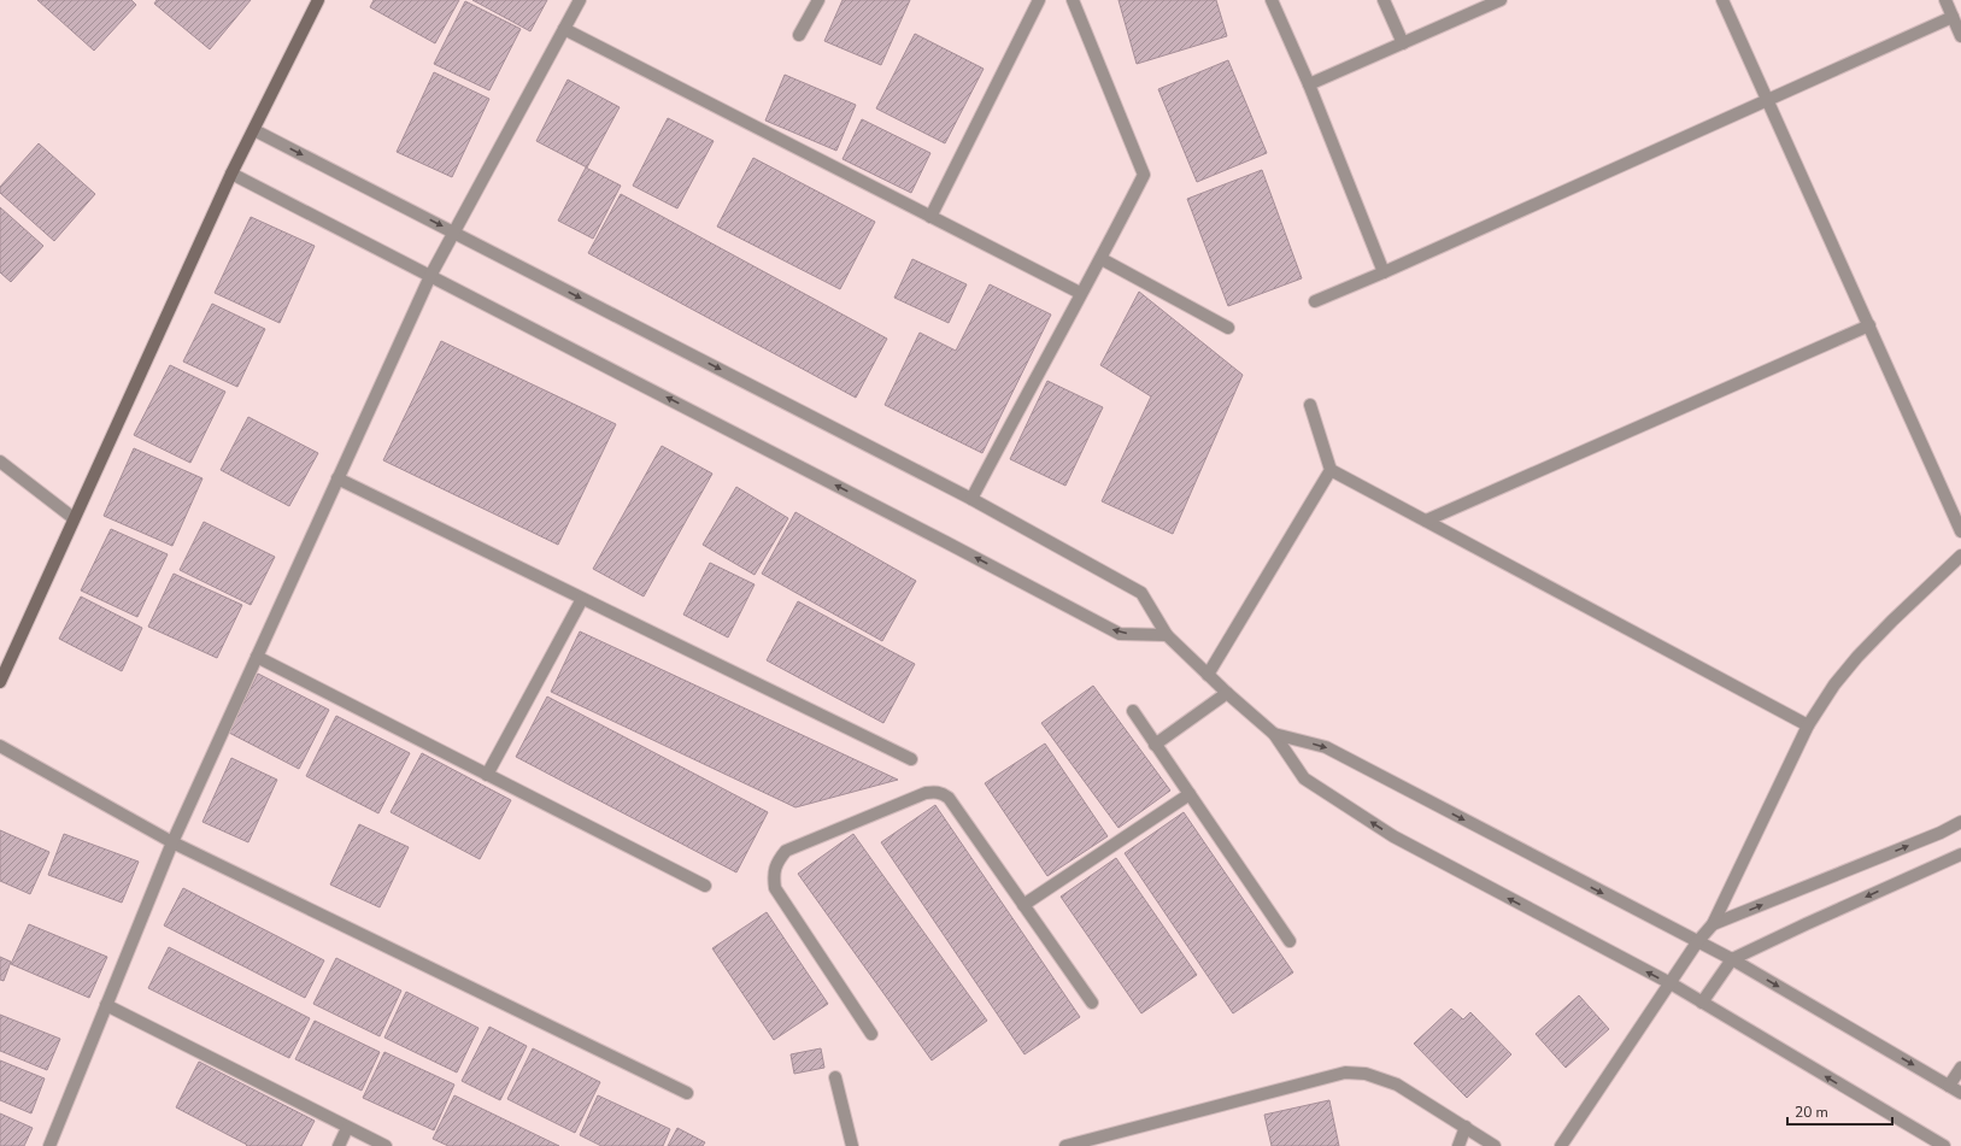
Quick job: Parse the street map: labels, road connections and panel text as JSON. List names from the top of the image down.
{
  "scale_bar": "20 m"
}
